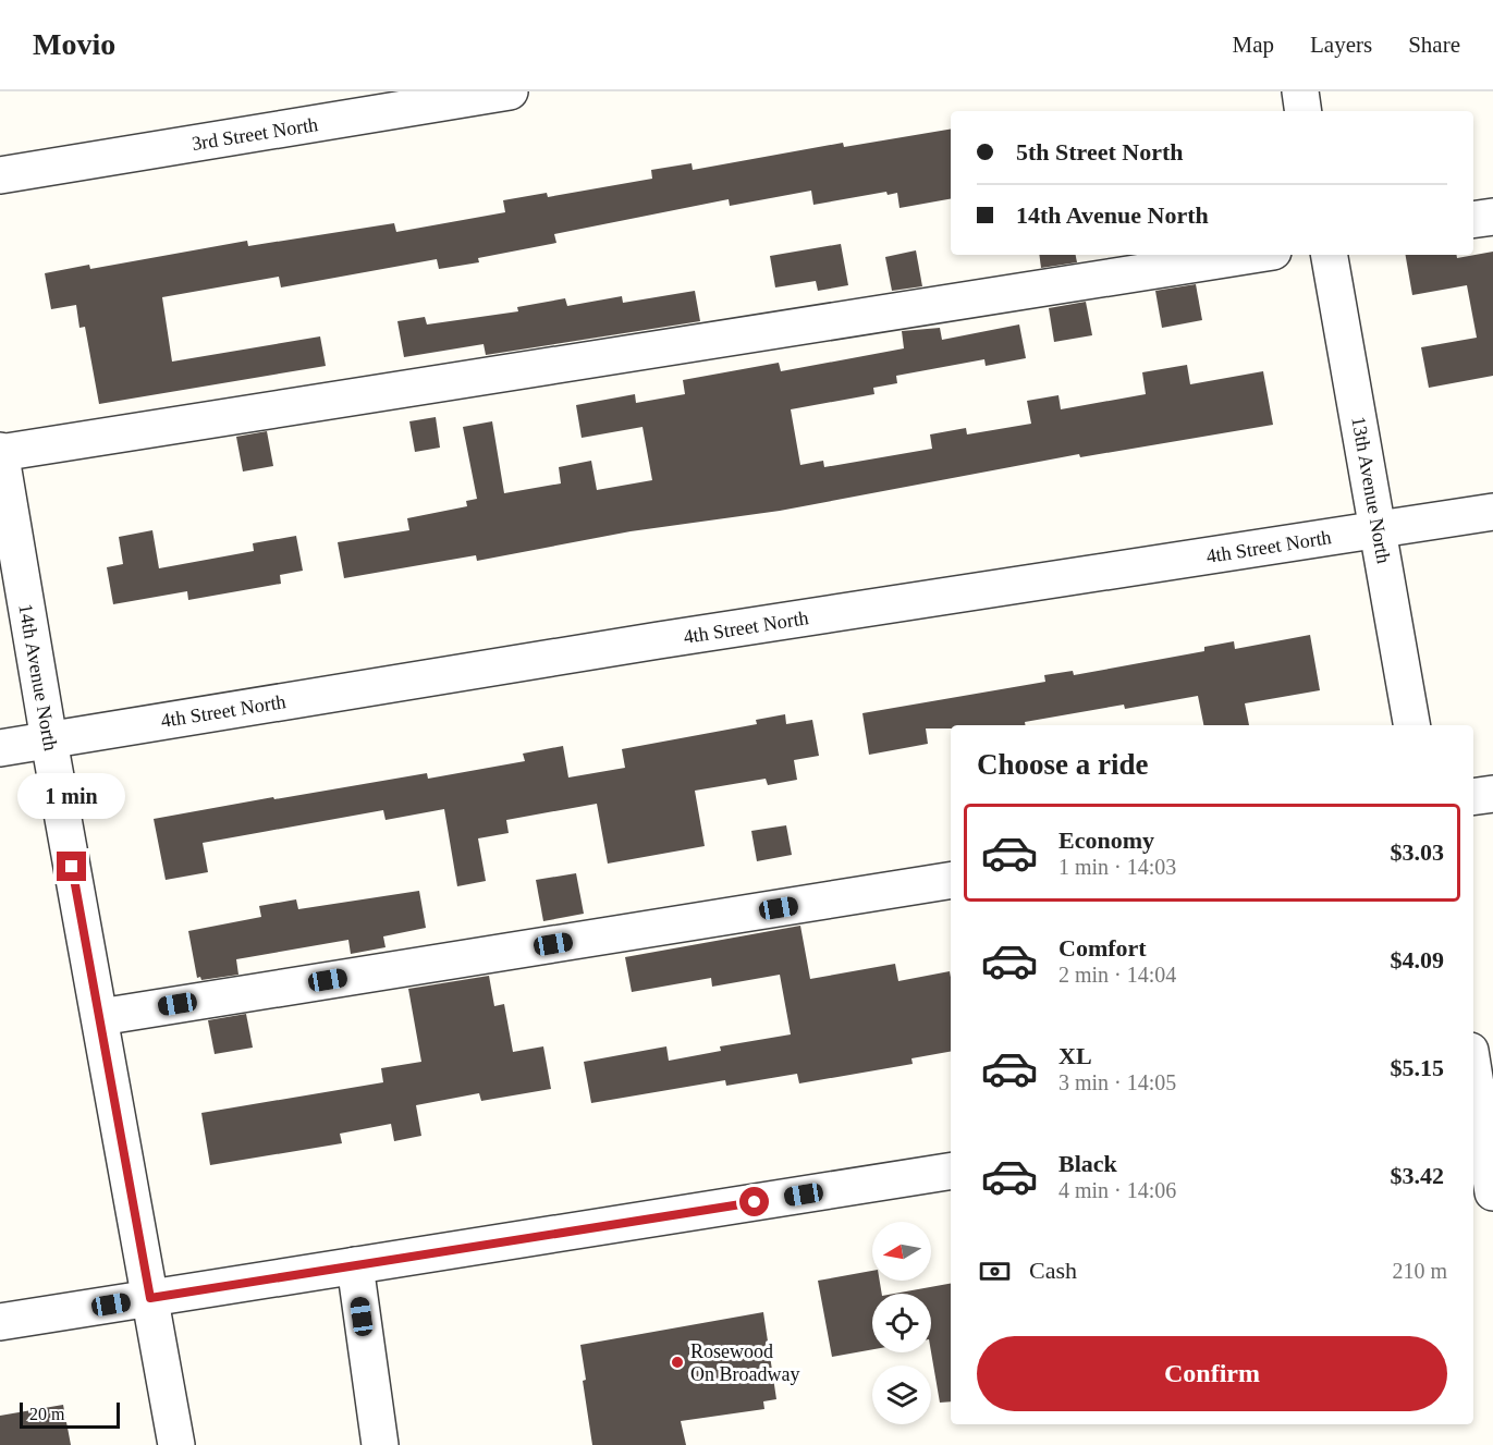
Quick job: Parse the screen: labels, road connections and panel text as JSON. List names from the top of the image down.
{
  "streets": {
    "street": [
      "3rd Street North",
      "13th Avenue North",
      "4th Street North",
      "14th Avenue North"
    ]
  },
  "crossings": [
    ["13th Avenue North", "4th Street North"],
    ["4th Street North", "14th Avenue North"]
  ],
  "places": ["Rosewood On Broadway"],
  "scale_bar": "20 m",
  "north": "left",
  "page": {
    "header": "Movio",
    "nav": ["Map", "Layers", "Share"],
    "banner": ["5th Street North", "14th Avenue North"],
    "heading": "Choose a ride",
    "bubble": "1 min",
    "list": [
      {
        "name": "Economy",
        "note": "1 min · 14:03",
        "value": "$3.03"
      },
      {
        "name": "Comfort",
        "note": "2 min · 14:04",
        "value": "$4.09"
      },
      {
        "name": "XL",
        "note": "3 min · 14:05",
        "value": "$5.15"
      },
      {
        "name": "Black",
        "note": "4 min · 14:06",
        "value": "$3.42"
      }
    ],
    "pay": ["Cash", "210 m"],
    "buttons": "Confirm",
    "scale": "20 m"
  }
}
